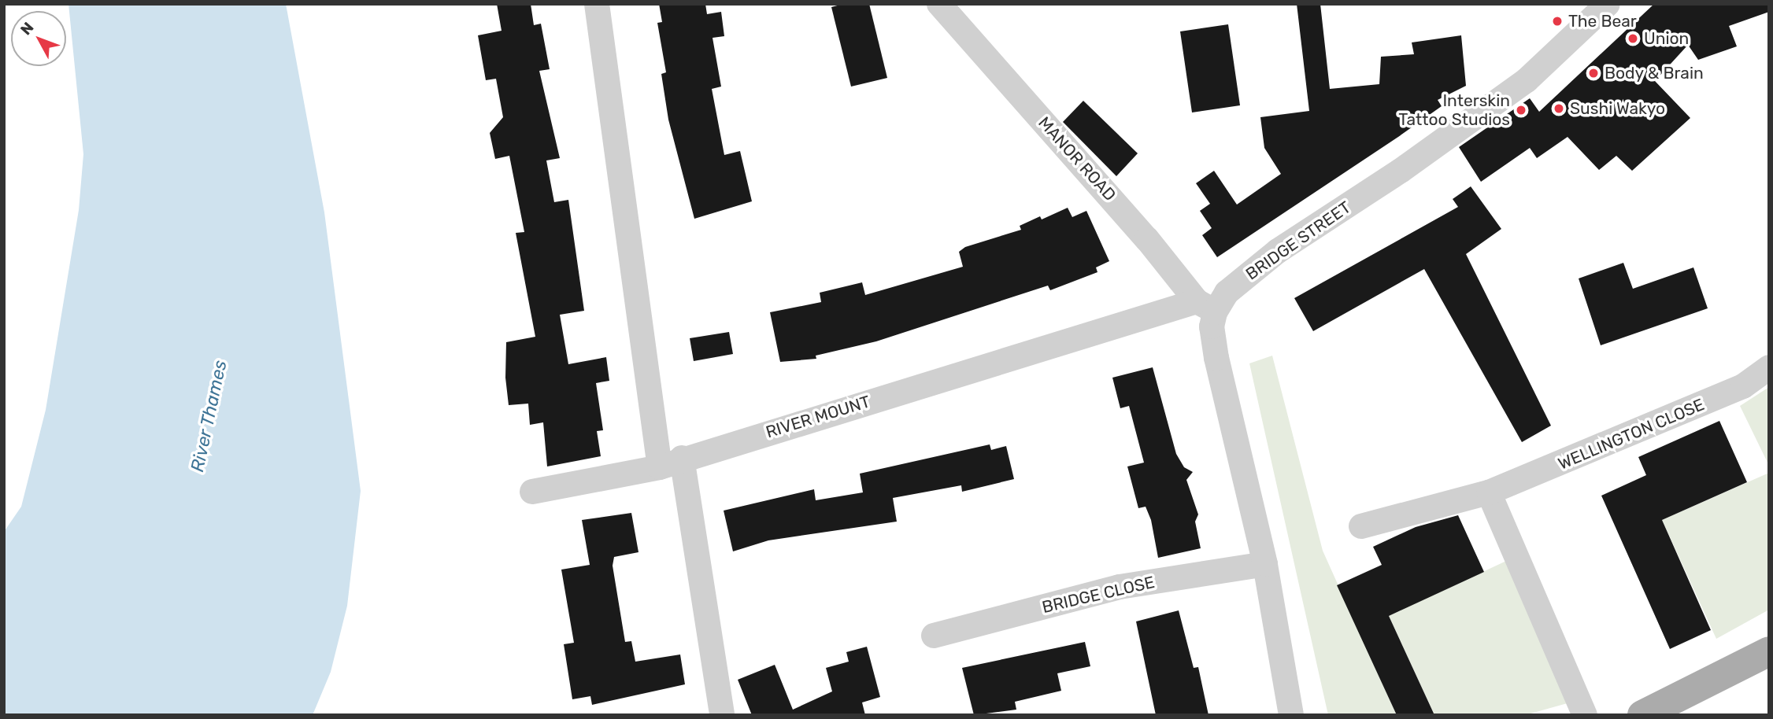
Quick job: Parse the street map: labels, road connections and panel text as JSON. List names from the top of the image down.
{
  "streets": {
    "street": [
      "MANOR ROAD",
      "BRIDGE STREET",
      "RIVER MOUNT",
      "WELLINGTON CLOSE",
      "BRIDGE CLOSE"
    ]
  },
  "crossings": [
    ["MANOR ROAD", "BRIDGE STREET"],
    ["MANOR ROAD", "RIVER MOUNT"],
    ["BRIDGE STREET", "RIVER MOUNT"]
  ],
  "water": ["River Thames"],
  "places": [
    "The Bear",
    "Union",
    "Body & Brain",
    "Sushi Wakyo",
    "Interskin Tattoo Studios"
  ],
  "north": "top left"
}
